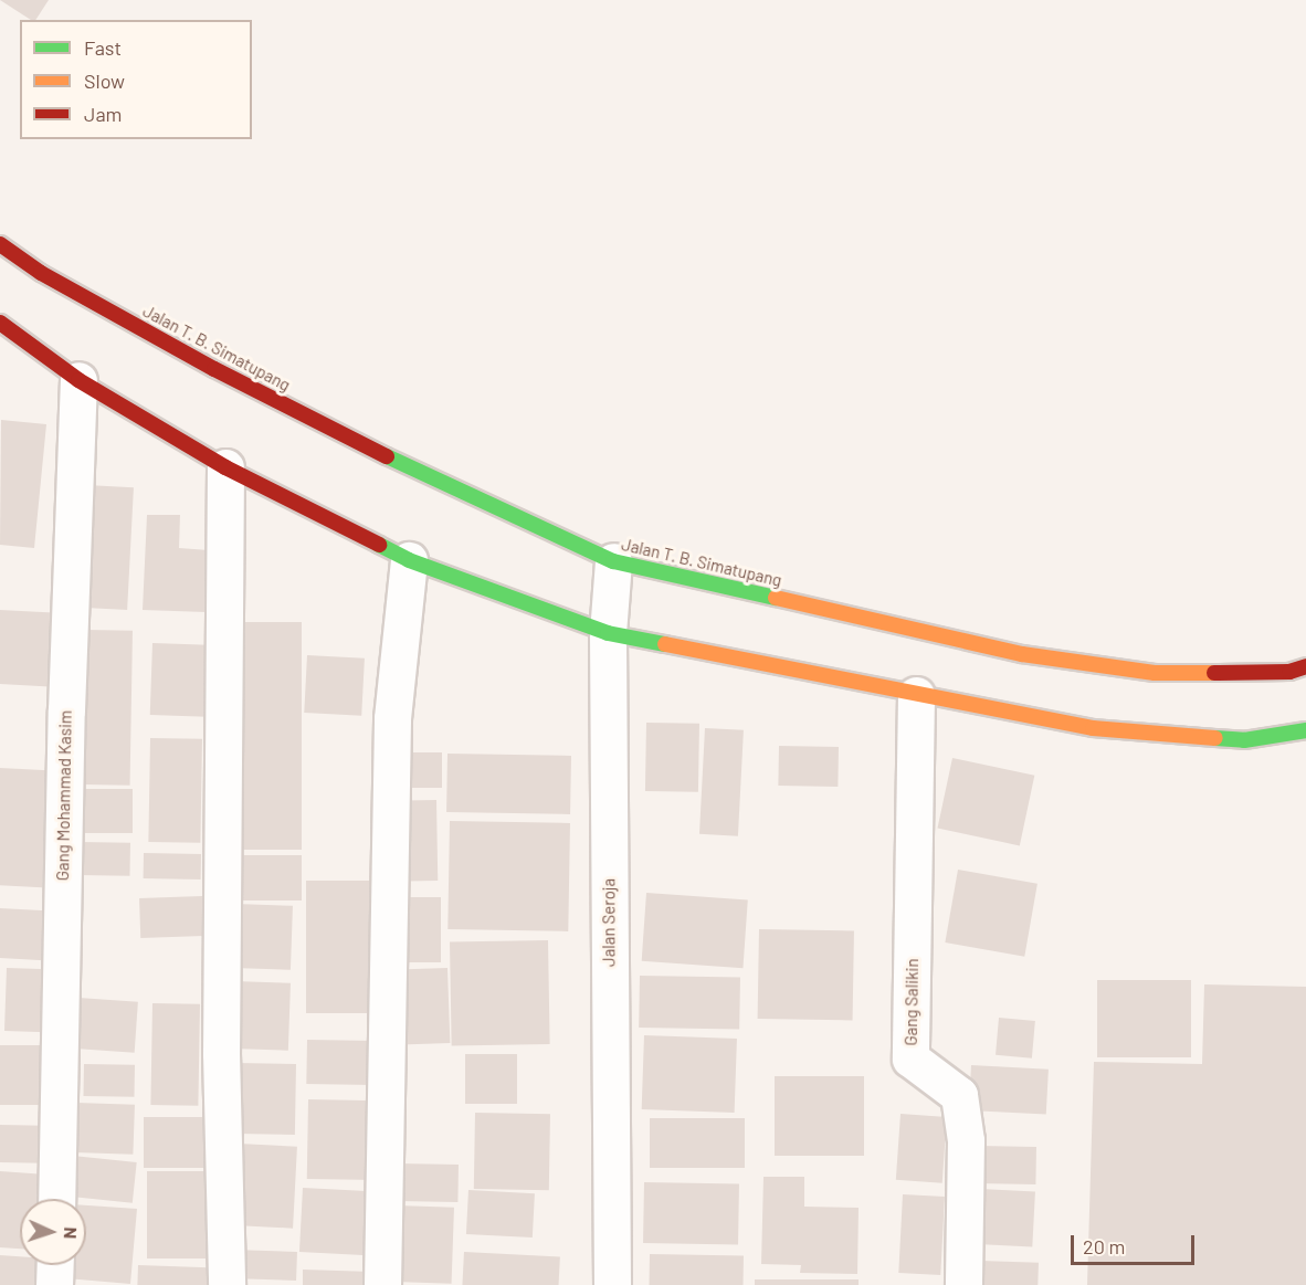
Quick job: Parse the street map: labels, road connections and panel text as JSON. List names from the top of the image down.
{
  "streets": {
    "main road": ["Jalan T. B. Simatupang"],
    "street": ["Gang Mohammad Kasim", "Jalan Seroja", "Gang Salikin"]
  },
  "crossings": [
    ["Jalan T. B. Simatupang", "Jalan Seroja"]
  ],
  "legend": ["Fast", "Slow", "Jam"],
  "scale_bar": "20 m",
  "north": "right"
}
